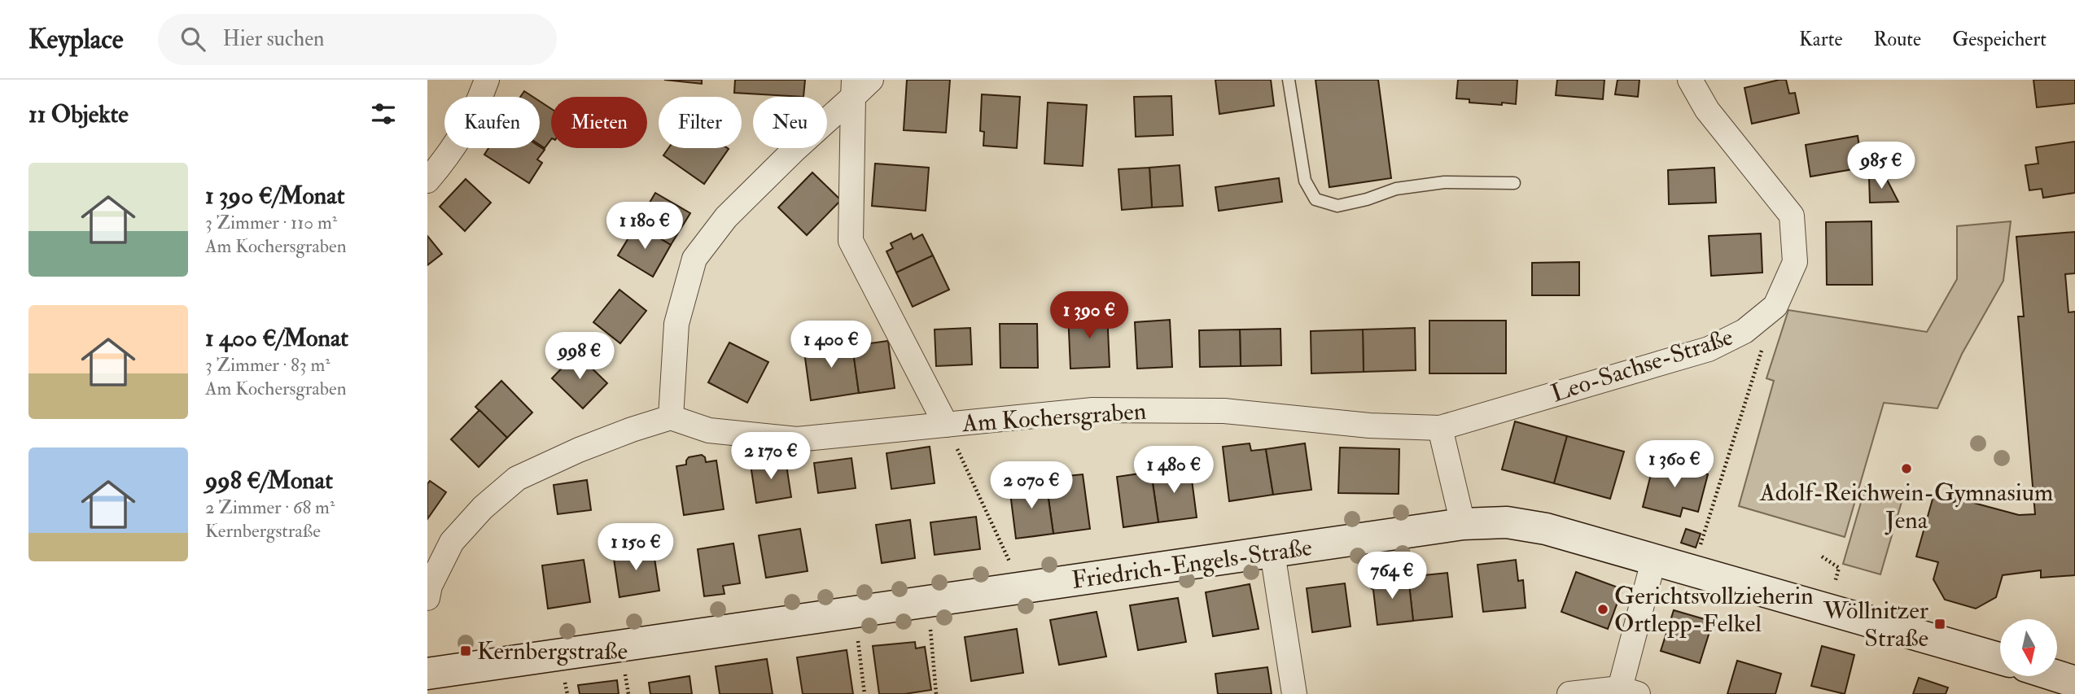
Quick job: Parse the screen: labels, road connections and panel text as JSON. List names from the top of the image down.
{
  "streets": {
    "street": ["Leo-Sachse-Straße", "Am Kochersgraben", "Friedrich-Engels-Straße"]
  },
  "crossings": [
    ["Leo-Sachse-Straße", "Am Kochersgraben"]
  ],
  "places": {
    "other": ["Adolf-Reichwein-Gymnasium Jena", "Gerichtsvollzieherin Ortlepp-Felkel"],
    "transit": ["Wöllnitzer Straße", "Kernbergstraße"]
  },
  "north": "bottom",
  "page": {
    "header": "Keyplace",
    "search": "Hier suchen",
    "nav": ["Karte", "Route", "Gespeichert"],
    "heading": "11 Objekte",
    "chip": [
      "Kaufen",
      "Mieten",
      "Filter",
      "Neu"
    ],
    "price": [
      "985 €",
      "1 180 €",
      "1 390 €",
      "1 400 €",
      "998 €",
      "2 170 €",
      "1 360 €",
      "1 480 €",
      "2 070 €",
      "1 150 €",
      "764 €"
    ],
    "list": [
      {
        "name": "1 390 €/Monat",
        "note": "3 Zimmer · 110 m² · Am Kochersgraben"
      },
      {
        "name": "1 400 €/Monat",
        "note": "3 Zimmer · 83 m² · Am Kochersgraben"
      },
      {
        "name": "998 €/Monat",
        "note": "2 Zimmer · 68 m² · Kernbergstraße"
      }
    ]
  }
}
